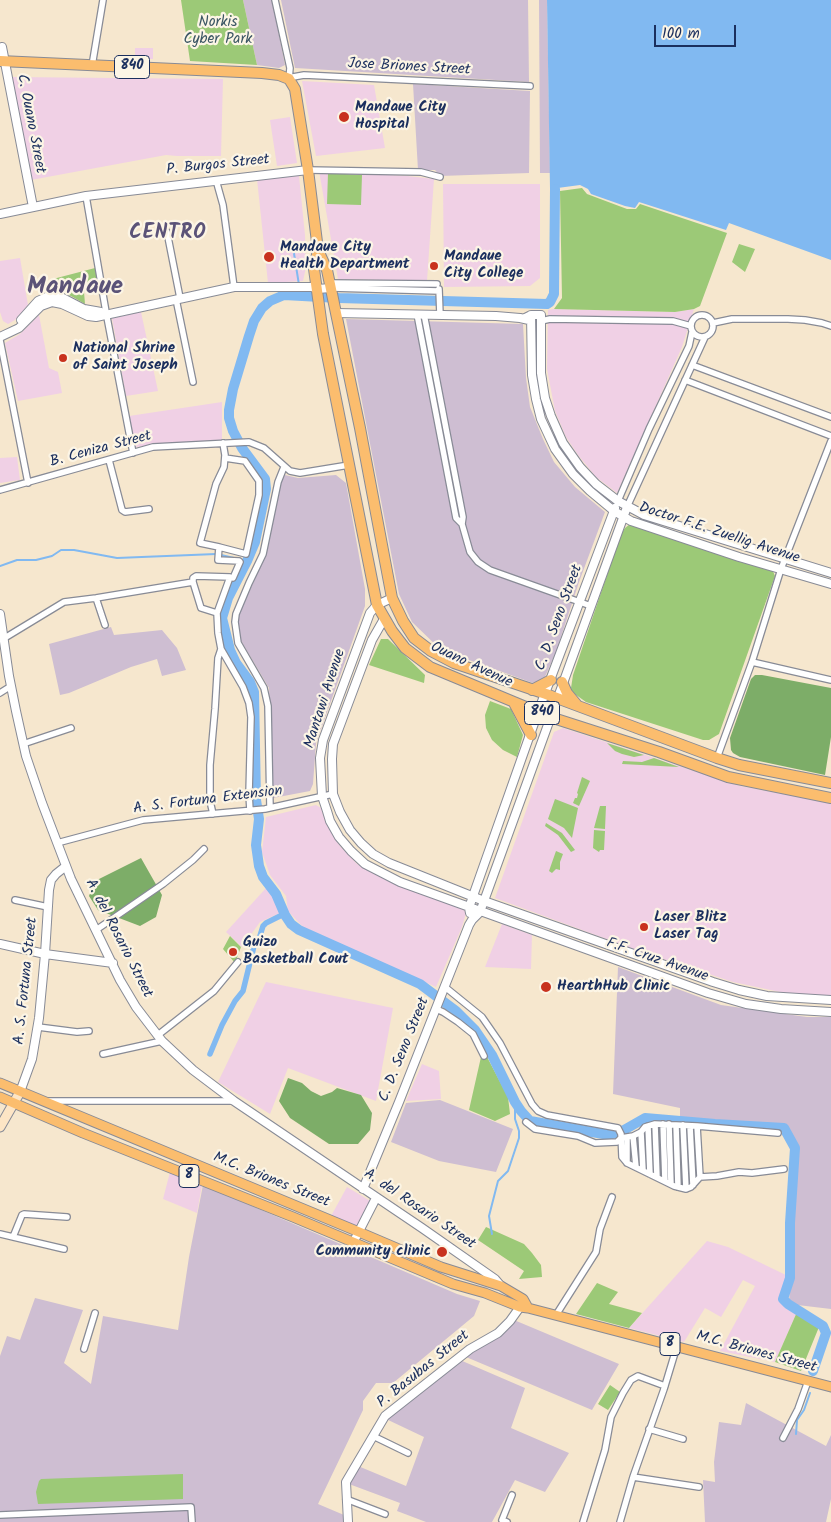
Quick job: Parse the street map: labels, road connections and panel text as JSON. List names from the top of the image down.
{
  "streets": {
    "highway": ["840", "Ouano Avenue"],
    "main road": ["A. S. Fortuna Street", "8", "M.C. Briones Street"],
    "street": [
      "Jose Briones Street",
      "C. Ouano Street",
      "P. Burgos Street",
      "B. Ceniza Street",
      "Doctor F.E. Zuellig Avenue",
      "C. D. Seno Street",
      "Mantawi Avenue",
      "A. S. Fortuna Extension",
      "A. del Rosario Street",
      "F.F. Cruz Avenue",
      "P. Basubas Street"
    ]
  },
  "crossings": [
    ["840", "Jose Briones Street"],
    ["840", "C. Ouano Street"],
    ["840", "P. Burgos Street"],
    ["840", "Ouano Avenue"],
    ["C. Ouano Street", "P. Burgos Street"],
    ["Doctor F.E. Zuellig Avenue", "C. D. Seno Street"],
    ["C. D. Seno Street", "Ouano Avenue"],
    ["C. D. Seno Street", "Mantawi Avenue"],
    ["C. D. Seno Street", "A. del Rosario Street"],
    ["C. D. Seno Street", "F.F. Cruz Avenue"],
    ["Ouano Avenue", "Mantawi Avenue"],
    ["Mantawi Avenue", "A. S. Fortuna Extension"],
    ["Mantawi Avenue", "F.F. Cruz Avenue"],
    ["A. S. Fortuna Extension", "A. del Rosario Street"],
    ["A. del Rosario Street", "A. S. Fortuna Street"],
    ["A. del Rosario Street", "M.C. Briones Street"],
    ["A. S. Fortuna Street", "M.C. Briones Street"],
    ["M.C. Briones Street", "P. Basubas Street"]
  ],
  "districts": ["CENTRO", "Mandaue"],
  "parks": ["Norkis Cyber Park"],
  "places": [
    "Mandaue City Hospital",
    "Mandaue City Health Department",
    "Mandaue City College",
    "National Shrine of Saint Joseph",
    "Laser Blitz Laser Tag",
    "Guizo Basketball Cout",
    "HearthHub Clinic",
    "Community clinic"
  ],
  "scale_bar": "100 m"
}
